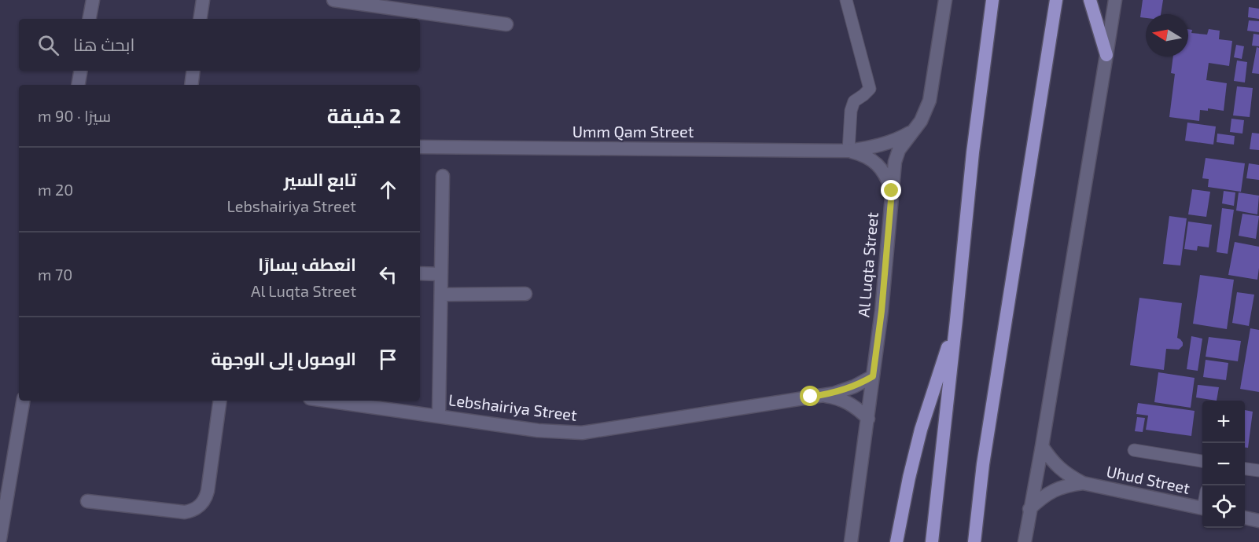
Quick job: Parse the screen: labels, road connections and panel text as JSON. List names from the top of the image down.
{
  "streets": {
    "street": [
      "Umm Qam Street",
      "Al Luqta Street",
      "Lebshairiya Street",
      "Uhud Street"
    ]
  },
  "crossings": [
    ["Umm Qam Street", "Al Luqta Street"],
    ["Al Luqta Street", "Lebshairiya Street"]
  ],
  "north": "left",
  "page": {
    "search": "ابحث هنا",
    "heading": ["2 دقيقة", "سيرًا · 90 m"],
    "list": [
      ["تابع السير", "Lebshairiya Street", "20 m"],
      ["انعطف يسارًا", "Al Luqta Street", "70 m"],
      "الوصول إلى الوجهة"
    ],
    "map_buttons": ["+", "−"]
  }
}
